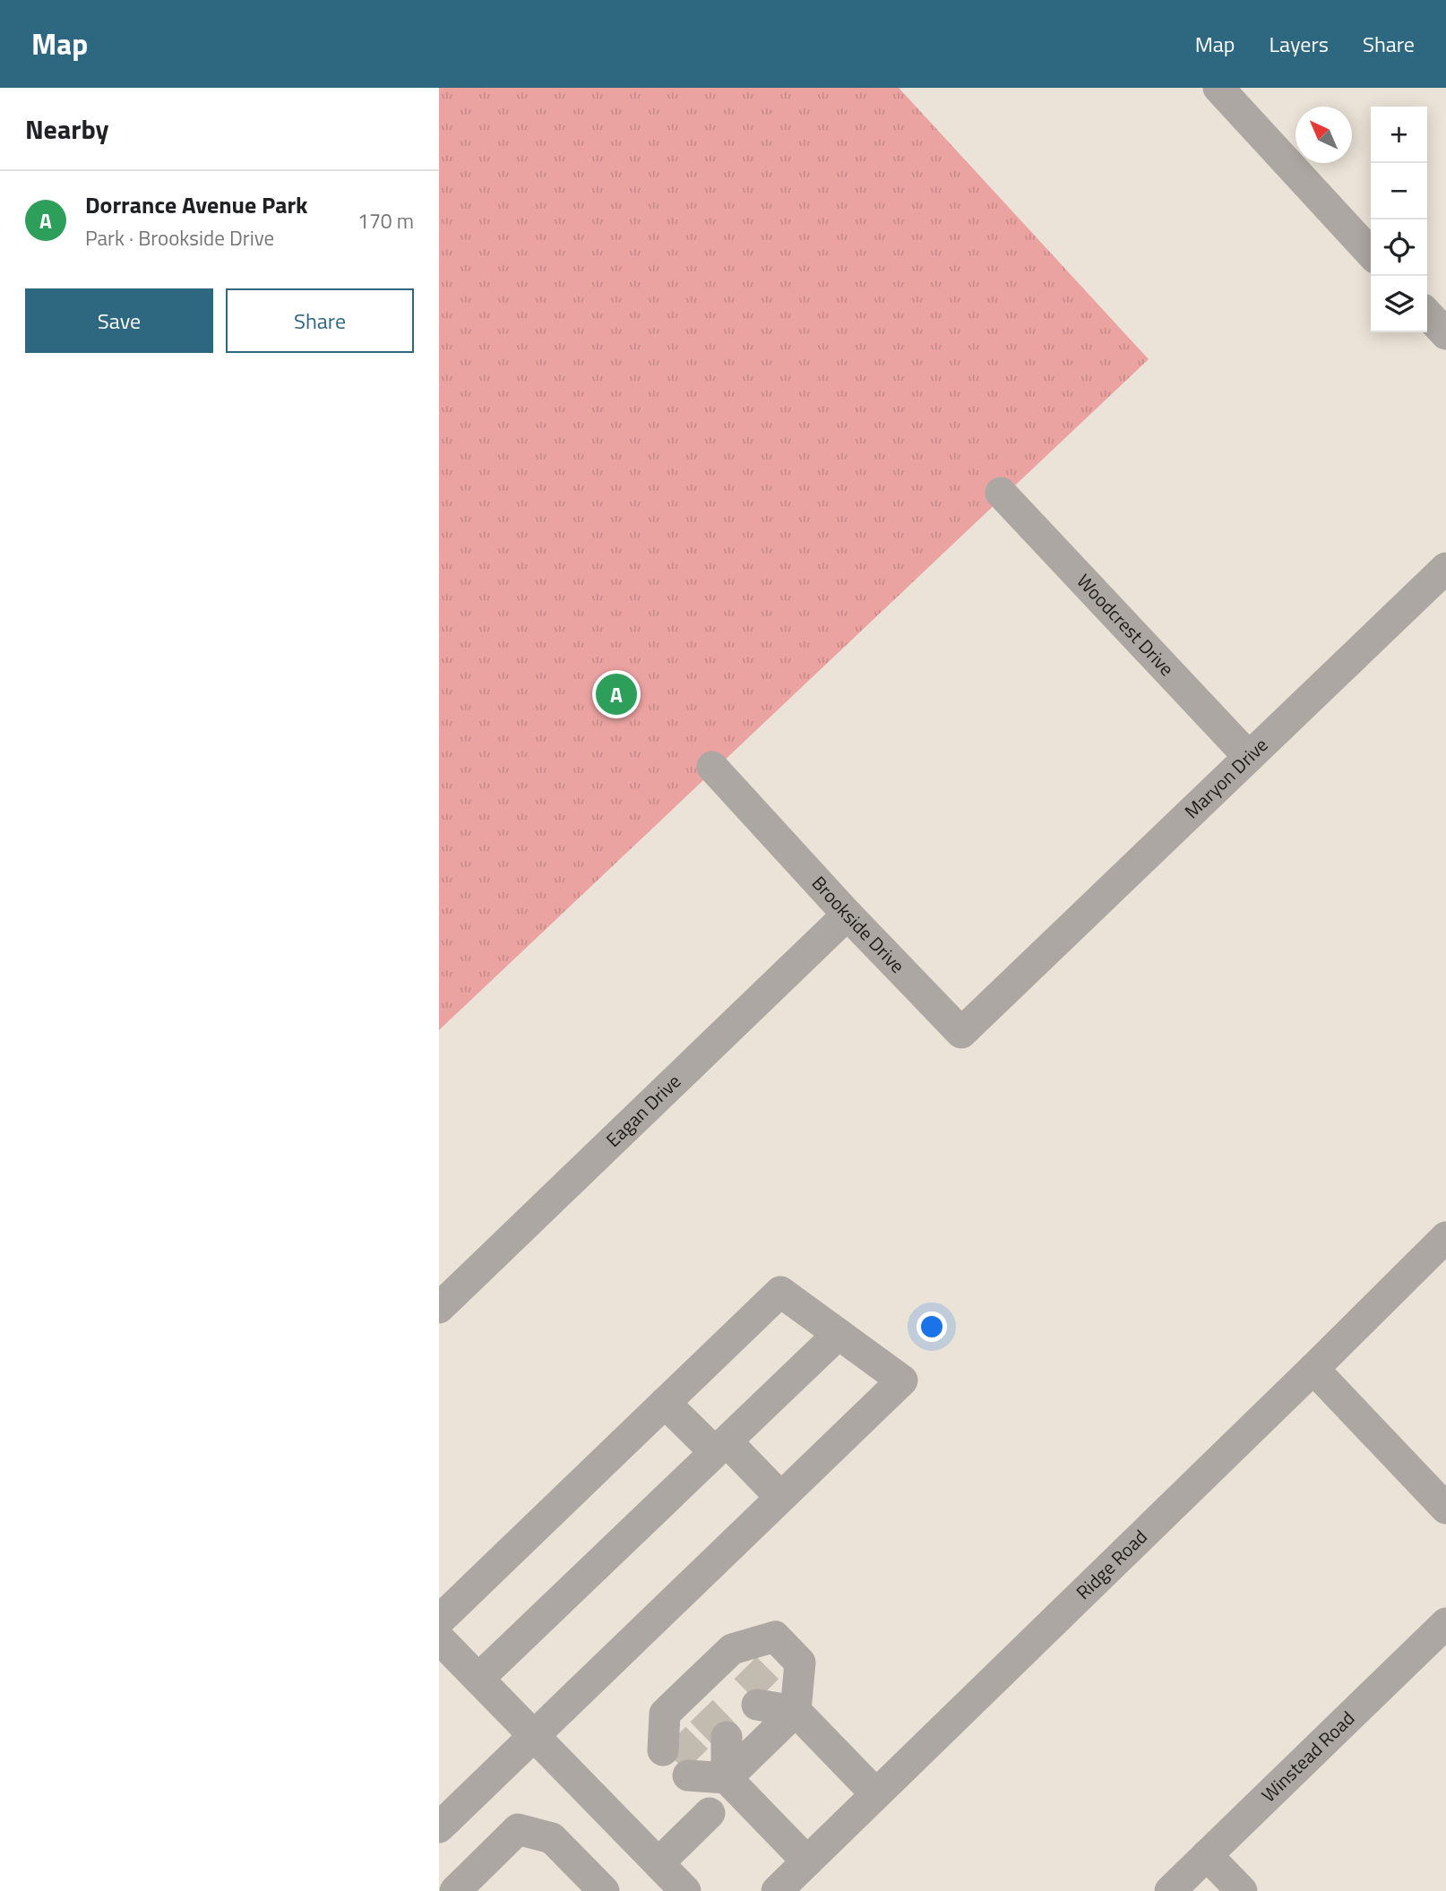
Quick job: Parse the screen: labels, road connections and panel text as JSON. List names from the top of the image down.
{
  "streets": {
    "street": [
      "Woodcrest Drive",
      "Maryon Drive",
      "Brookside Drive",
      "Eagan Drive",
      "Ridge Road",
      "Winstead Road"
    ]
  },
  "crossings": [
    ["Woodcrest Drive", "Maryon Drive"],
    ["Maryon Drive", "Brookside Drive"],
    ["Brookside Drive", "Eagan Drive"]
  ],
  "north": "top left",
  "page": {
    "header": "Map",
    "nav": ["Map", "Layers", "Share"],
    "heading": "Nearby",
    "map_buttons": ["+", "−"],
    "list": [
      {
        "mark": "A",
        "name": "Dorrance Avenue Park",
        "note": "Park · Brookside Drive",
        "value": "170 m"
      }
    ],
    "buttons": ["Save", "Share"],
    "pins": "A"
  }
}
